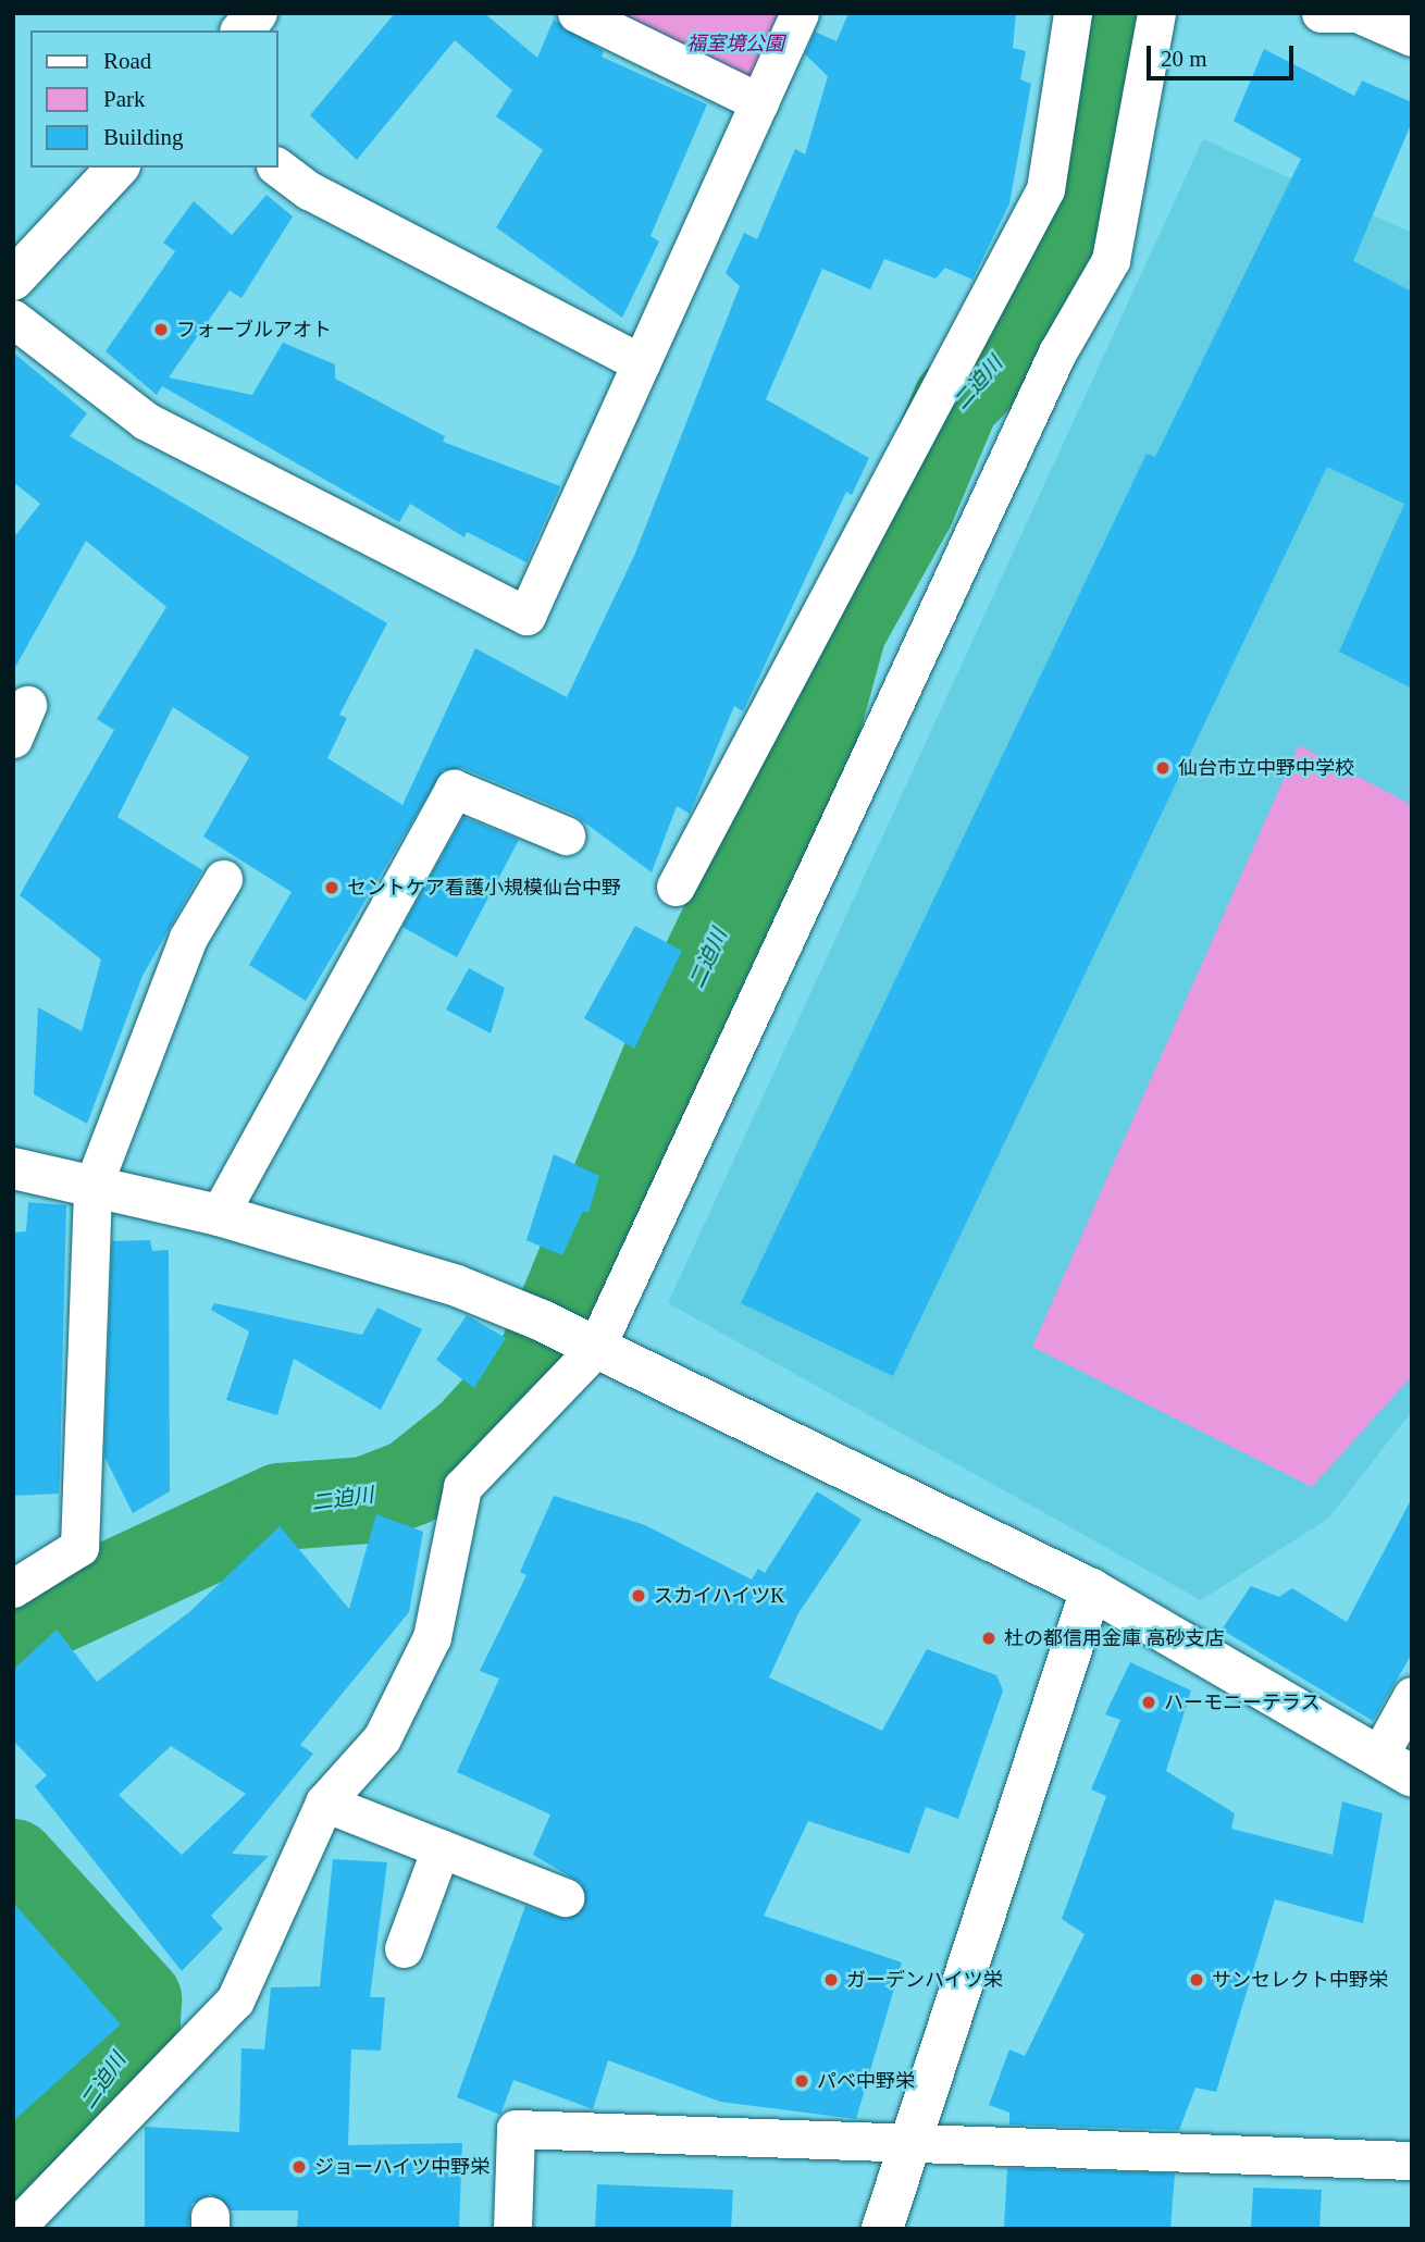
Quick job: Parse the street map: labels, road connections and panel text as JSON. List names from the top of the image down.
{
  "water": ["二迫川"],
  "parks": ["福室境公園"],
  "places": [
    "フォーブルアオト",
    "仙台市立中野中学校",
    "セントケア看護小規模仙台中野",
    "スカイハイツK",
    "杜の都信用金庫 高砂支店",
    "ハーモニーテラス",
    "ガーデンハイツ栄",
    "サンセレクト中野栄",
    "パベ中野栄",
    "ジョーハイツ中野栄"
  ],
  "legend": ["Road", "Park", "Building"],
  "scale_bar": "20 m"
}
